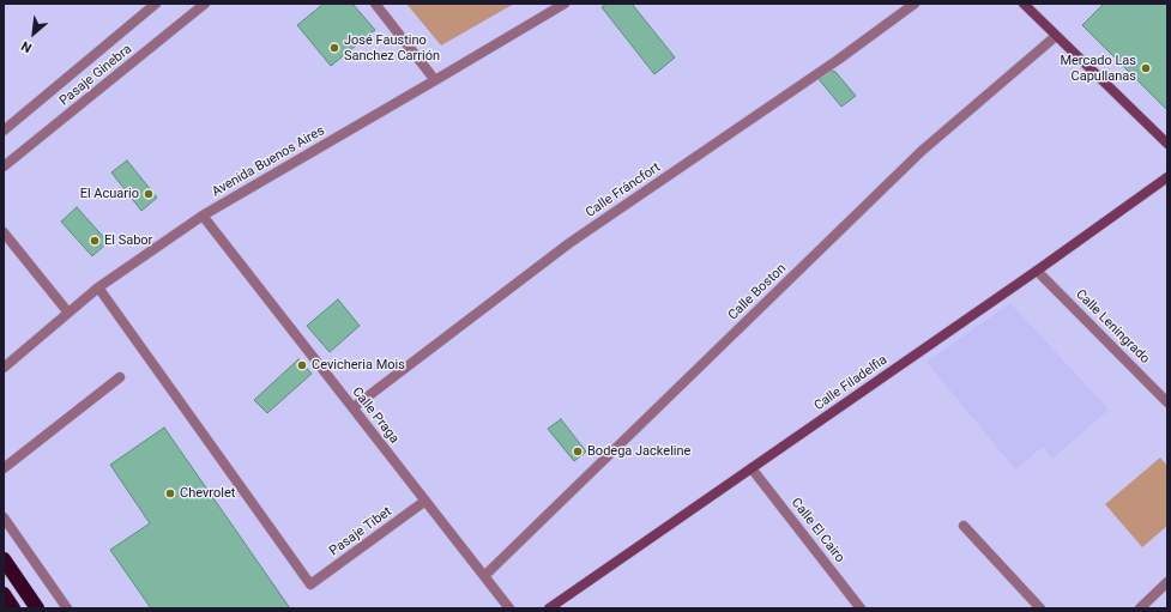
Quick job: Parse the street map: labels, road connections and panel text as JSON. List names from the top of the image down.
{
  "streets": {
    "street": [
      "Pasaje Ginebra",
      "Avenida Buenos Aires",
      "Calle Fráncfort",
      "Calle Boston",
      "Calle Leningrado",
      "Calle Filadelfia",
      "Calle Praga",
      "Calle El Cairo",
      "Pasaje Tibet"
    ]
  },
  "crossings": [
    ["Avenida Buenos Aires", "Calle Praga"],
    ["Avenida Buenos Aires", "Pasaje Tibet"],
    ["Calle Fráncfort", "Calle Praga"],
    ["Calle Boston", "Calle Praga"],
    ["Calle Leningrado", "Calle Filadelfia"],
    ["Calle Filadelfia", "Calle El Cairo"],
    ["Calle Praga", "Pasaje Tibet"]
  ],
  "places": [
    "José Faustino Sanchez Carrión",
    "Mercado Las Capullanas",
    "El Acuario",
    "El Sabor",
    "Cevicheria Mois",
    "Bodega Jackeline",
    "Chevrolet"
  ],
  "north": "bottom left"
}
